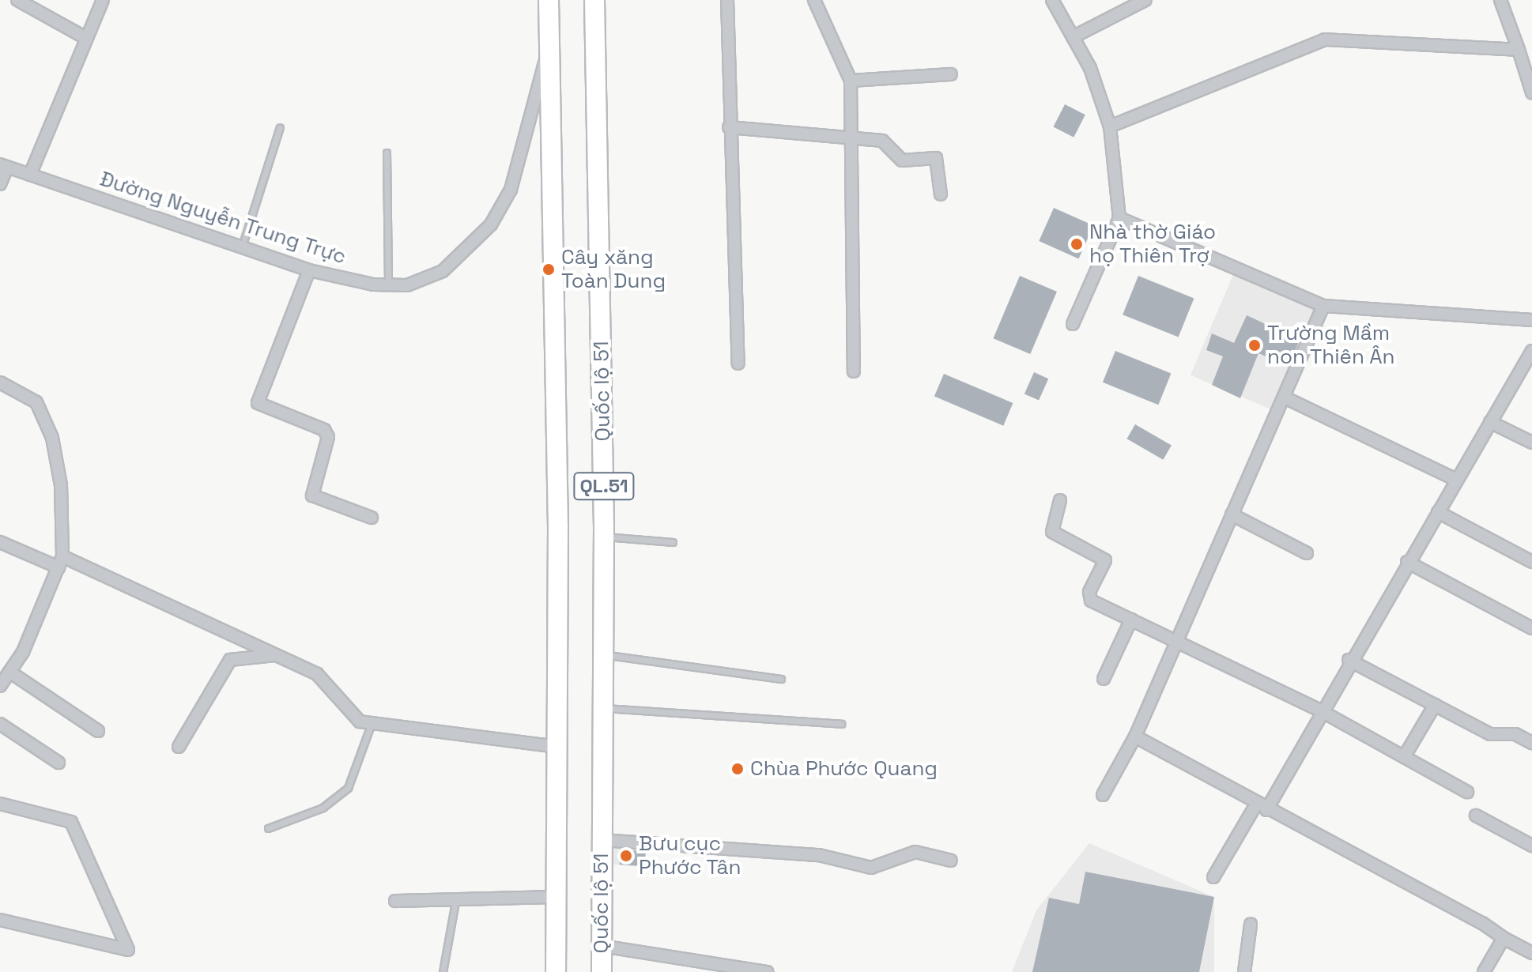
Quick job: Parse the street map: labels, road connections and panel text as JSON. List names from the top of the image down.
{
  "streets": {
    "highway": ["Quốc lộ 51", "QL.51"],
    "street": ["Đường Nguyễn Trung Trực"]
  },
  "crossings": [
    ["Đường Nguyễn Trung Trực", "QL.51"]
  ],
  "places": [
    "Nhà thờ Giáo họ Thiên Trợ",
    "Cây xăng Toàn Dung",
    "Trường Mầm non Thiên Ân",
    "Chùa Phước Quang",
    "Bưu cục Phước Tân"
  ]
}
